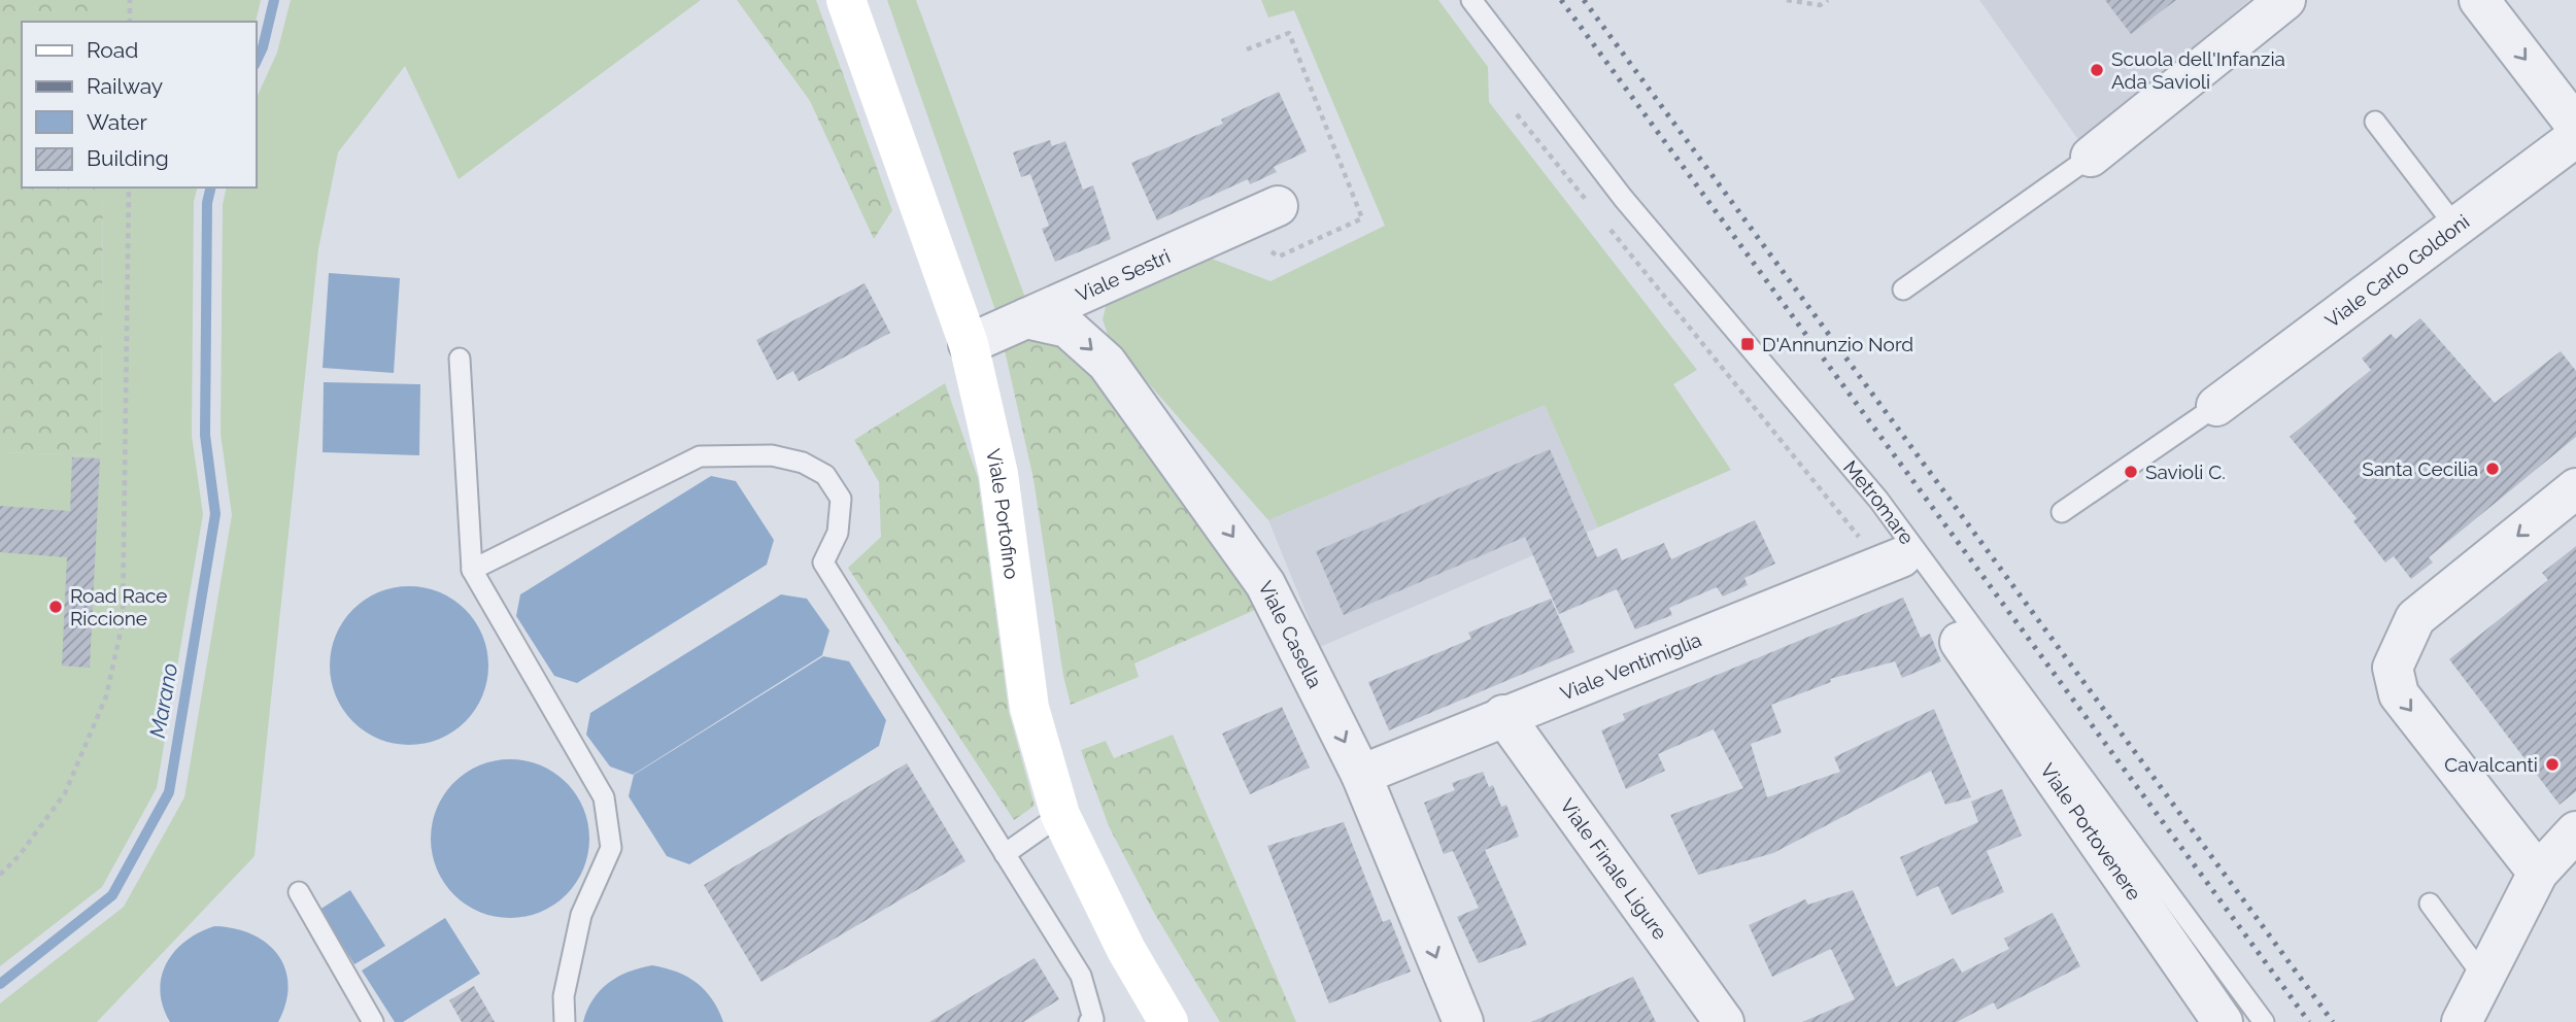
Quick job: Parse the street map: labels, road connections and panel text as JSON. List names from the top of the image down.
{
  "streets": {
    "street": [
      "Viale Carlo Goldoni",
      "Viale Sestri",
      "Viale Portofino",
      "Viale Casella",
      "Viale Ventimiglia",
      "Viale Portovenere",
      "Viale Finale Ligure"
    ],
    "lane": ["Metromare"]
  },
  "crossings": [
    ["Viale Sestri", "Viale Portofino"],
    ["Viale Sestri", "Viale Casella"],
    ["Viale Casella", "Viale Ventimiglia"],
    ["Viale Ventimiglia", "Viale Finale Ligure"]
  ],
  "one_way": ["Viale Casella"],
  "water": ["Marano"],
  "places": {
    "other": [
      "Scuola dell'Infanzia Ada Savioli",
      "Santa Cecilia",
      "Savioli C.",
      "Road Race Riccione",
      "Cavalcanti"
    ],
    "transit": ["D'Annunzio Nord"]
  },
  "legend": [
    "Road",
    "Railway",
    "Water",
    "Building"
  ]
}
